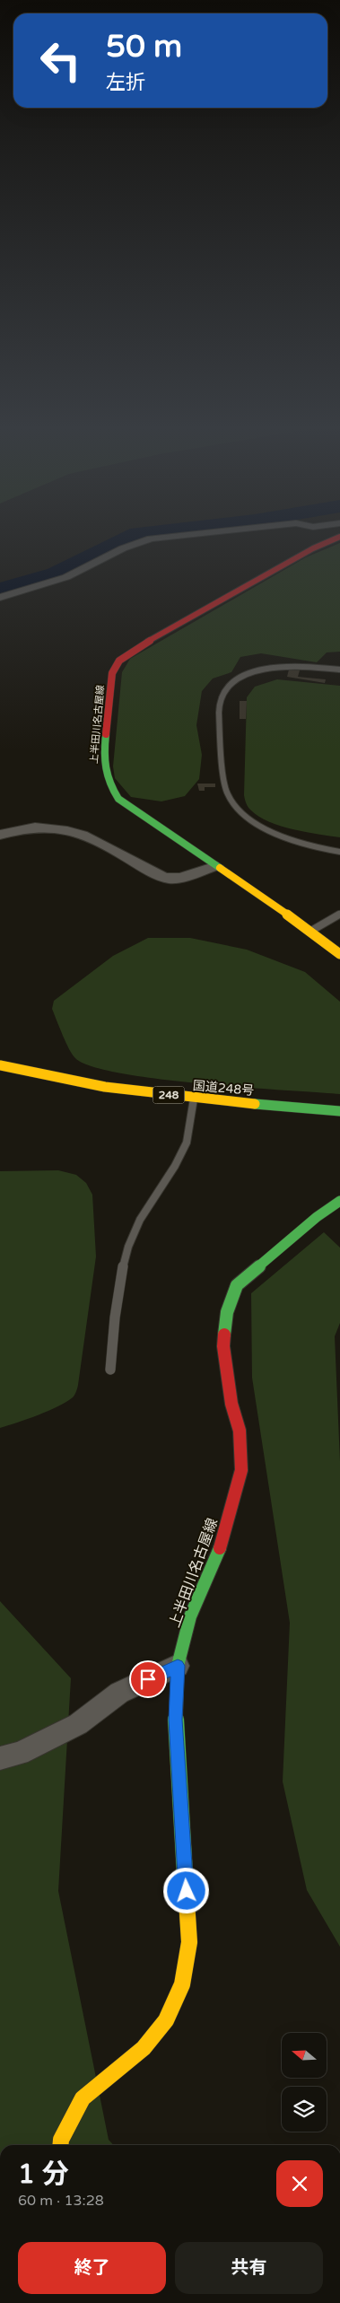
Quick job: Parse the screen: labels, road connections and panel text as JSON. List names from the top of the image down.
{
  "streets": {
    "main road": ["上半田川名古屋線", "国道248号", "248"]
  },
  "north": "left",
  "page": {
    "turn": ["50 m", "左折"],
    "heading": ["1 分", "60 m · 13:28"],
    "buttons": ["終了", "共有"]
  }
}
